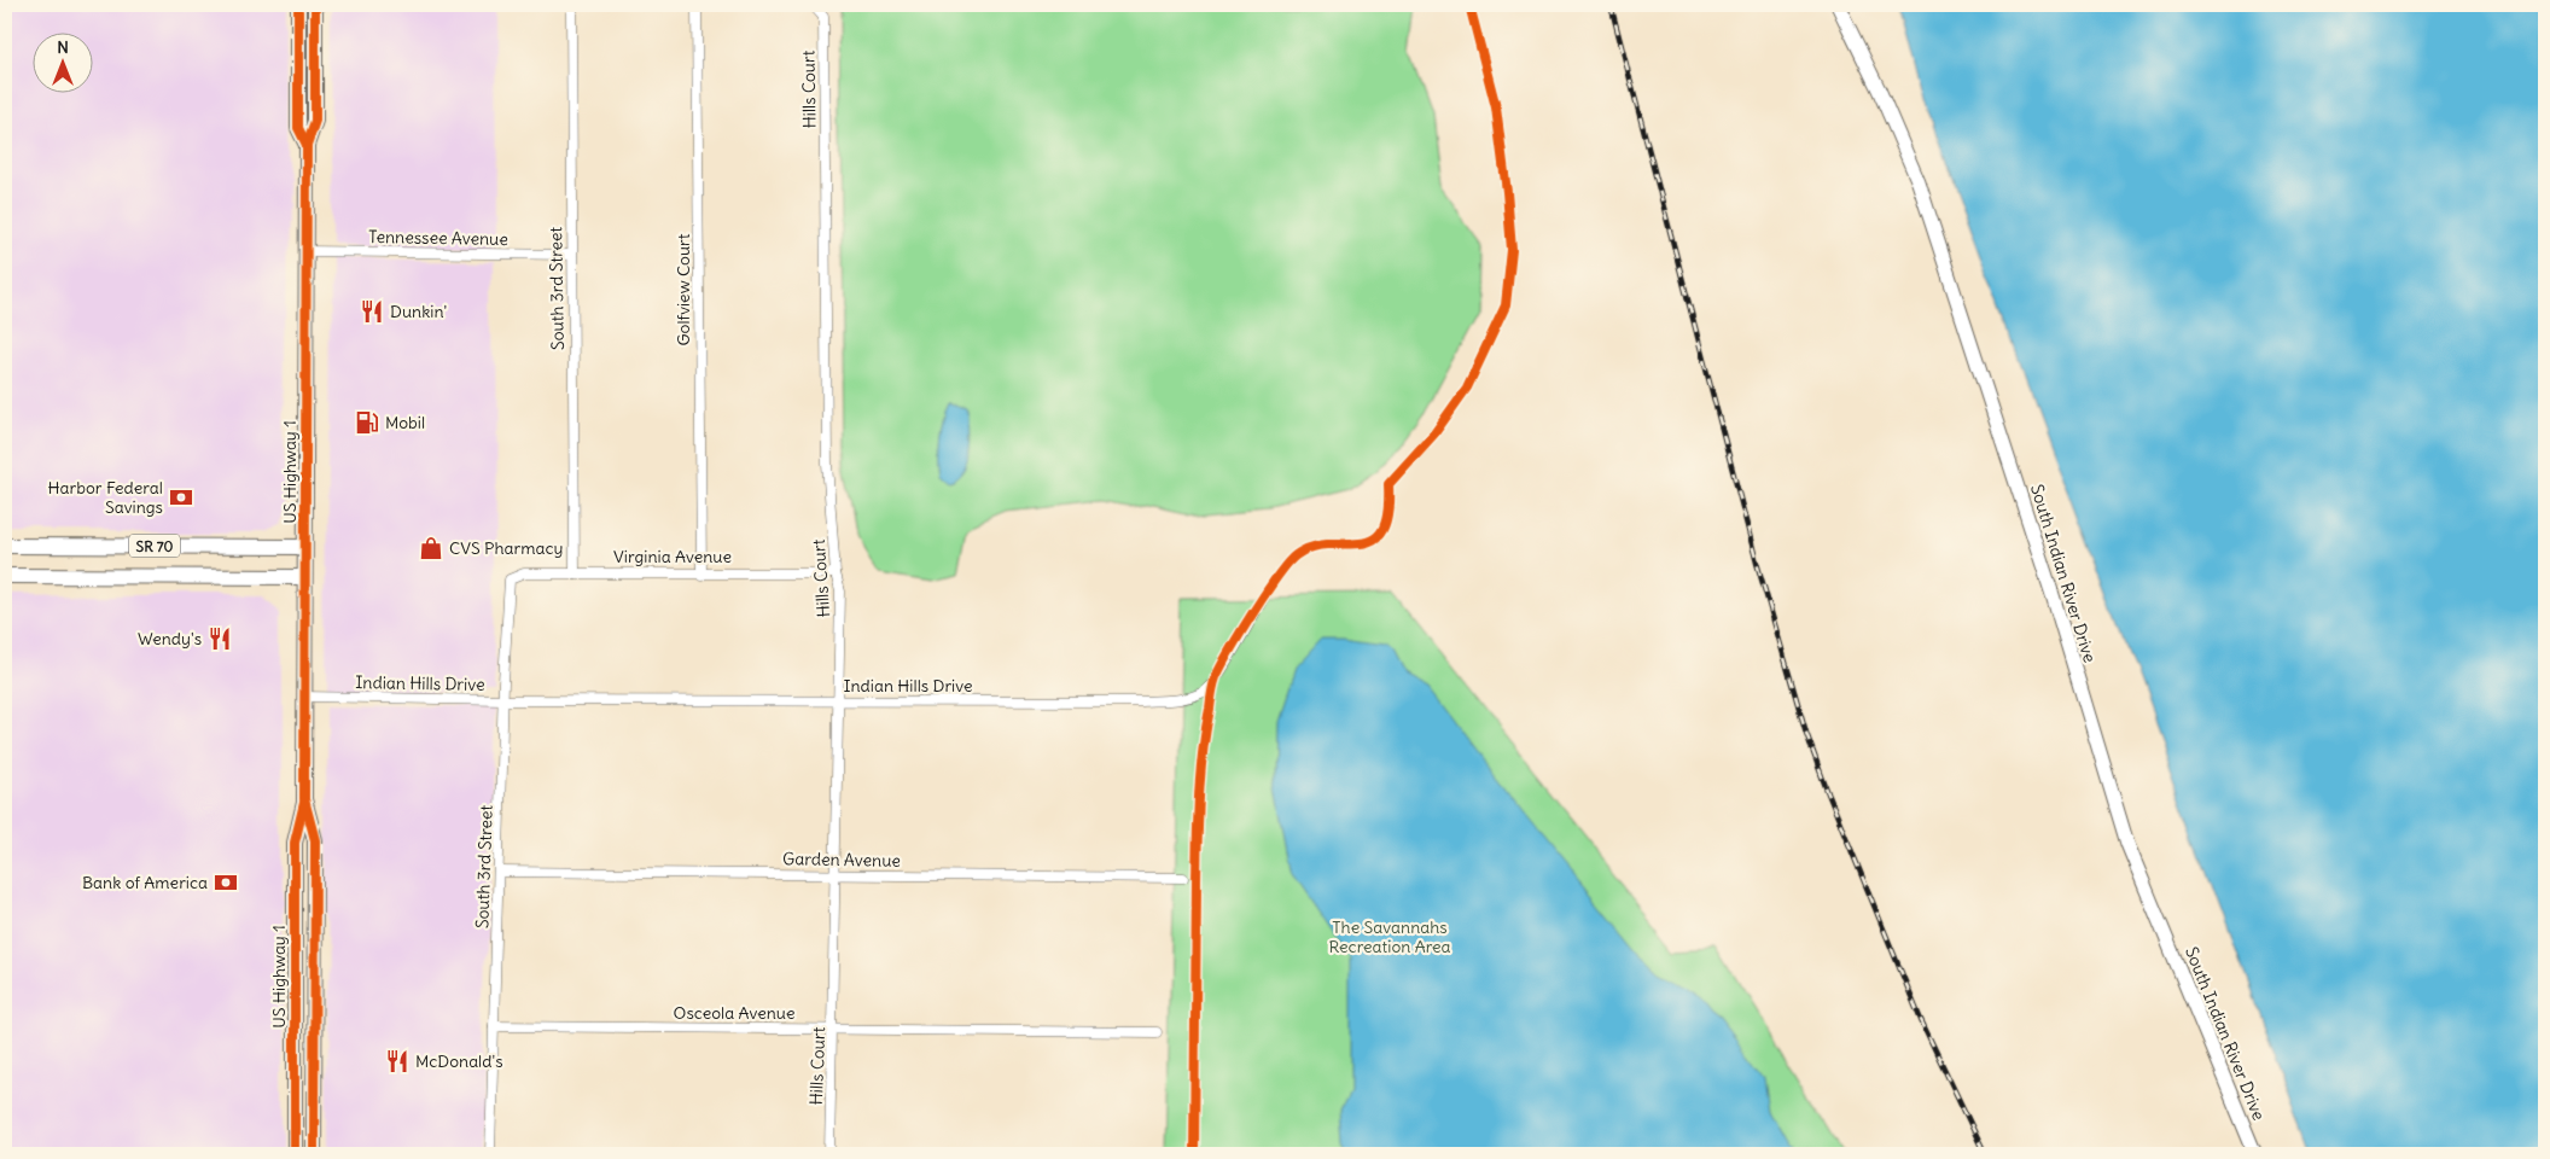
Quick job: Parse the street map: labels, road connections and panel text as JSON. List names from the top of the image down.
{
  "streets": {
    "main road": ["US Highway 1", "SR 70", "South Indian River Drive"],
    "street": [
      "Hills Court",
      "Tennessee Avenue",
      "South 3rd Street",
      "Golfview Court",
      "Virginia Avenue",
      "Indian Hills Drive",
      "Garden Avenue",
      "Osceola Avenue"
    ]
  },
  "crossings": [
    ["Hills Court", "Virginia Avenue"],
    ["Hills Court", "Indian Hills Drive"],
    ["Hills Court", "Garden Avenue"],
    ["Hills Court", "Osceola Avenue"],
    ["Tennessee Avenue", "South 3rd Street"],
    ["Tennessee Avenue", "US Highway 1"],
    ["South 3rd Street", "Virginia Avenue"],
    ["South 3rd Street", "Indian Hills Drive"],
    ["South 3rd Street", "Garden Avenue"],
    ["South 3rd Street", "Osceola Avenue"],
    ["Golfview Court", "Virginia Avenue"],
    ["US Highway 1", "SR 70"],
    ["US Highway 1", "Indian Hills Drive"]
  ],
  "parks": ["The Savannahs Recreation Area"],
  "places": {
    "restaurant": ["Dunkin'", "Wendy's", "McDonald's"],
    "fuel station": ["Mobil"],
    "bank": ["Harbor Federal Savings", "Bank of America"],
    "shop": ["CVS Pharmacy"]
  },
  "north": "top"
}
